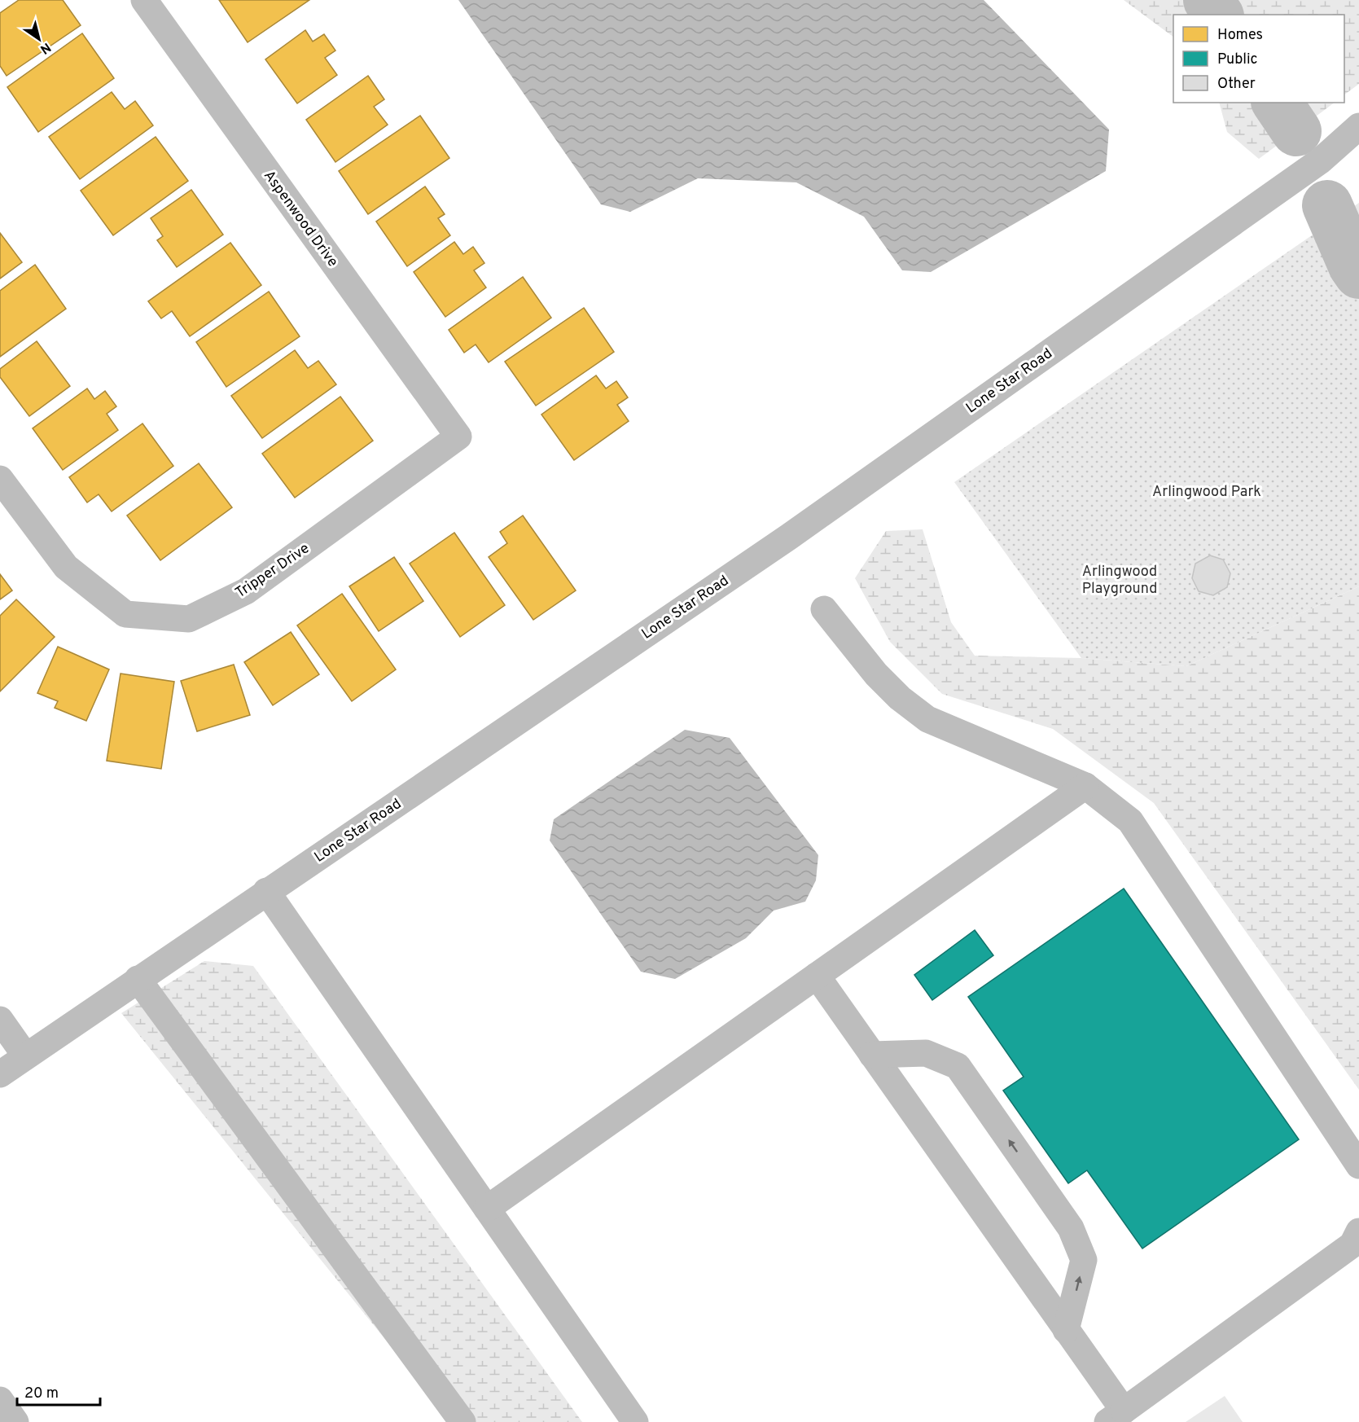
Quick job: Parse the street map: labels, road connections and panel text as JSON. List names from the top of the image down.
{
  "streets": {
    "street": ["Aspenwood Drive", "Lone Star Road", "Tripper Drive"]
  },
  "crossings": [
    ["Aspenwood Drive", "Tripper Drive"]
  ],
  "parks": ["Arlingwood Park", "Arlingwood Playground"],
  "legend": ["Homes", "Public", "Other"],
  "scale_bar": "20 m",
  "north": "bottom right"
}
